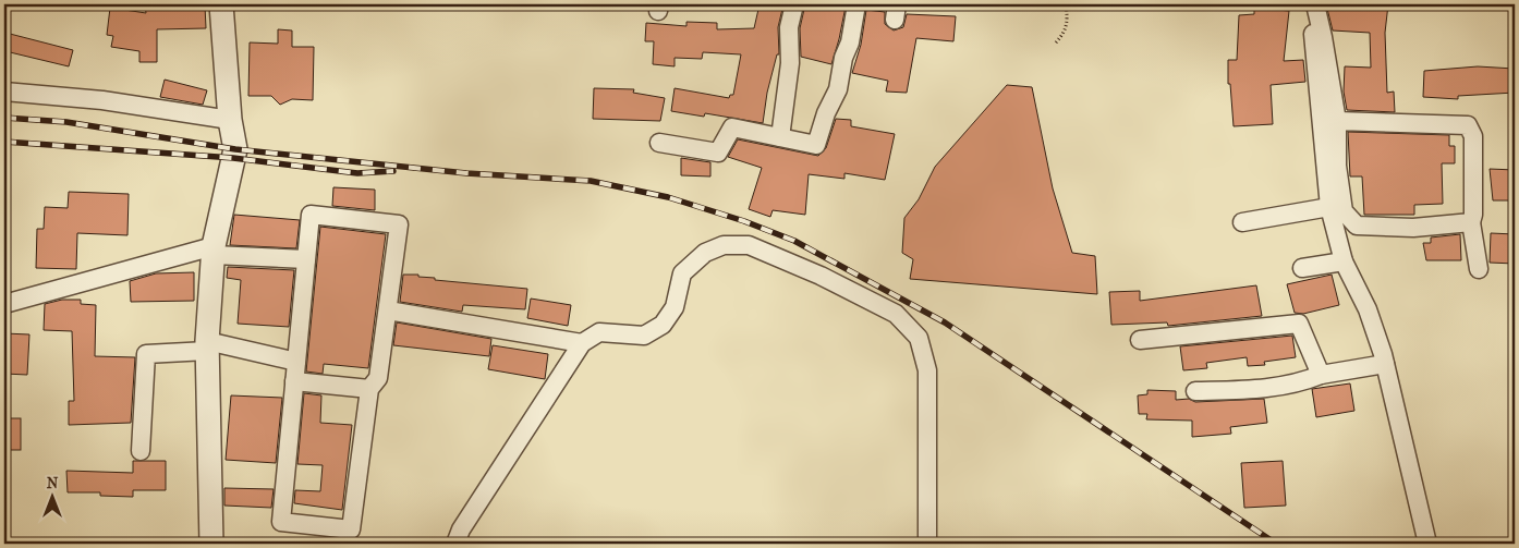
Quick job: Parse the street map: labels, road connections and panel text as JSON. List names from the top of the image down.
{
  "north": "top"
}
